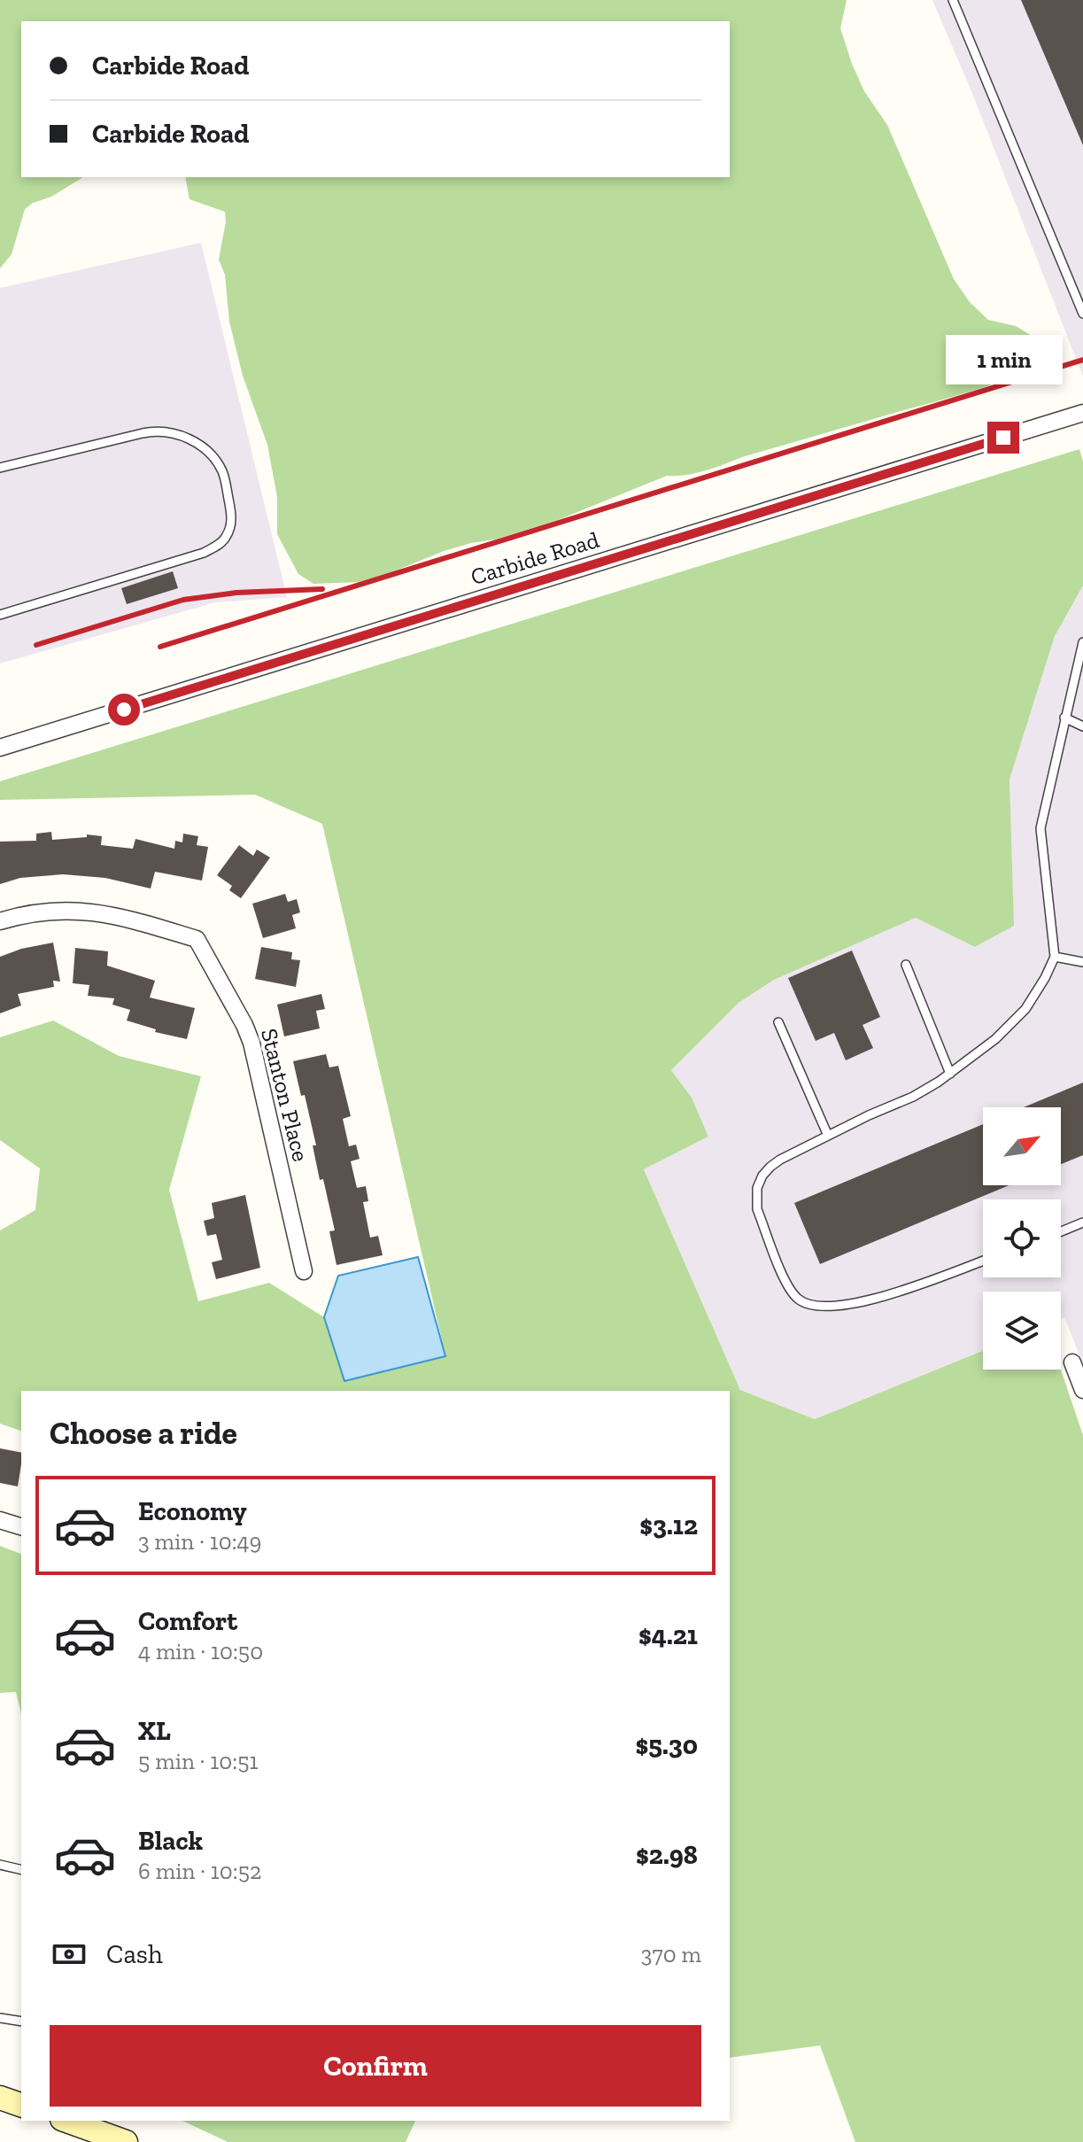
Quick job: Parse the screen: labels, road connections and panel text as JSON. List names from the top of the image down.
{
  "streets": {
    "street": ["Carbide Road", "Stanton Place"]
  },
  "north": "top right",
  "page": {
    "banner": ["Carbide Road", "Carbide Road"],
    "bubble": "1 min",
    "heading": "Choose a ride",
    "list": [
      {
        "name": "Economy",
        "note": "3 min · 10:49",
        "value": "$3.12"
      },
      {
        "name": "Comfort",
        "note": "4 min · 10:50",
        "value": "$4.21"
      },
      {
        "name": "XL",
        "note": "5 min · 10:51",
        "value": "$5.30"
      },
      {
        "name": "Black",
        "note": "6 min · 10:52",
        "value": "$2.98"
      }
    ],
    "pay": ["Cash", "370 m"],
    "buttons": "Confirm"
  }
}
